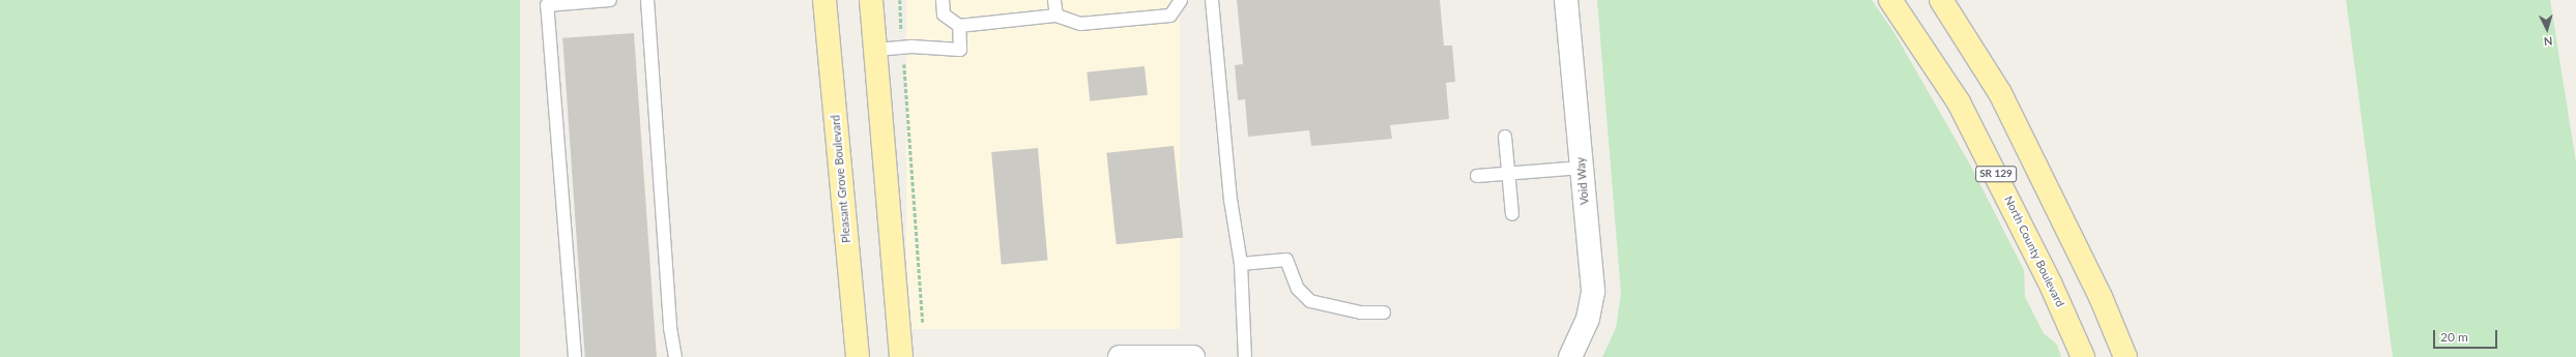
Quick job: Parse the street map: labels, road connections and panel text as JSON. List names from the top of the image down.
{
  "streets": {
    "main road": ["SR 129", "Pleasant Grove Boulevard", "North County Boulevard"],
    "street": ["Void Way"]
  },
  "scale_bar": "20 m",
  "north": "bottom"
}
